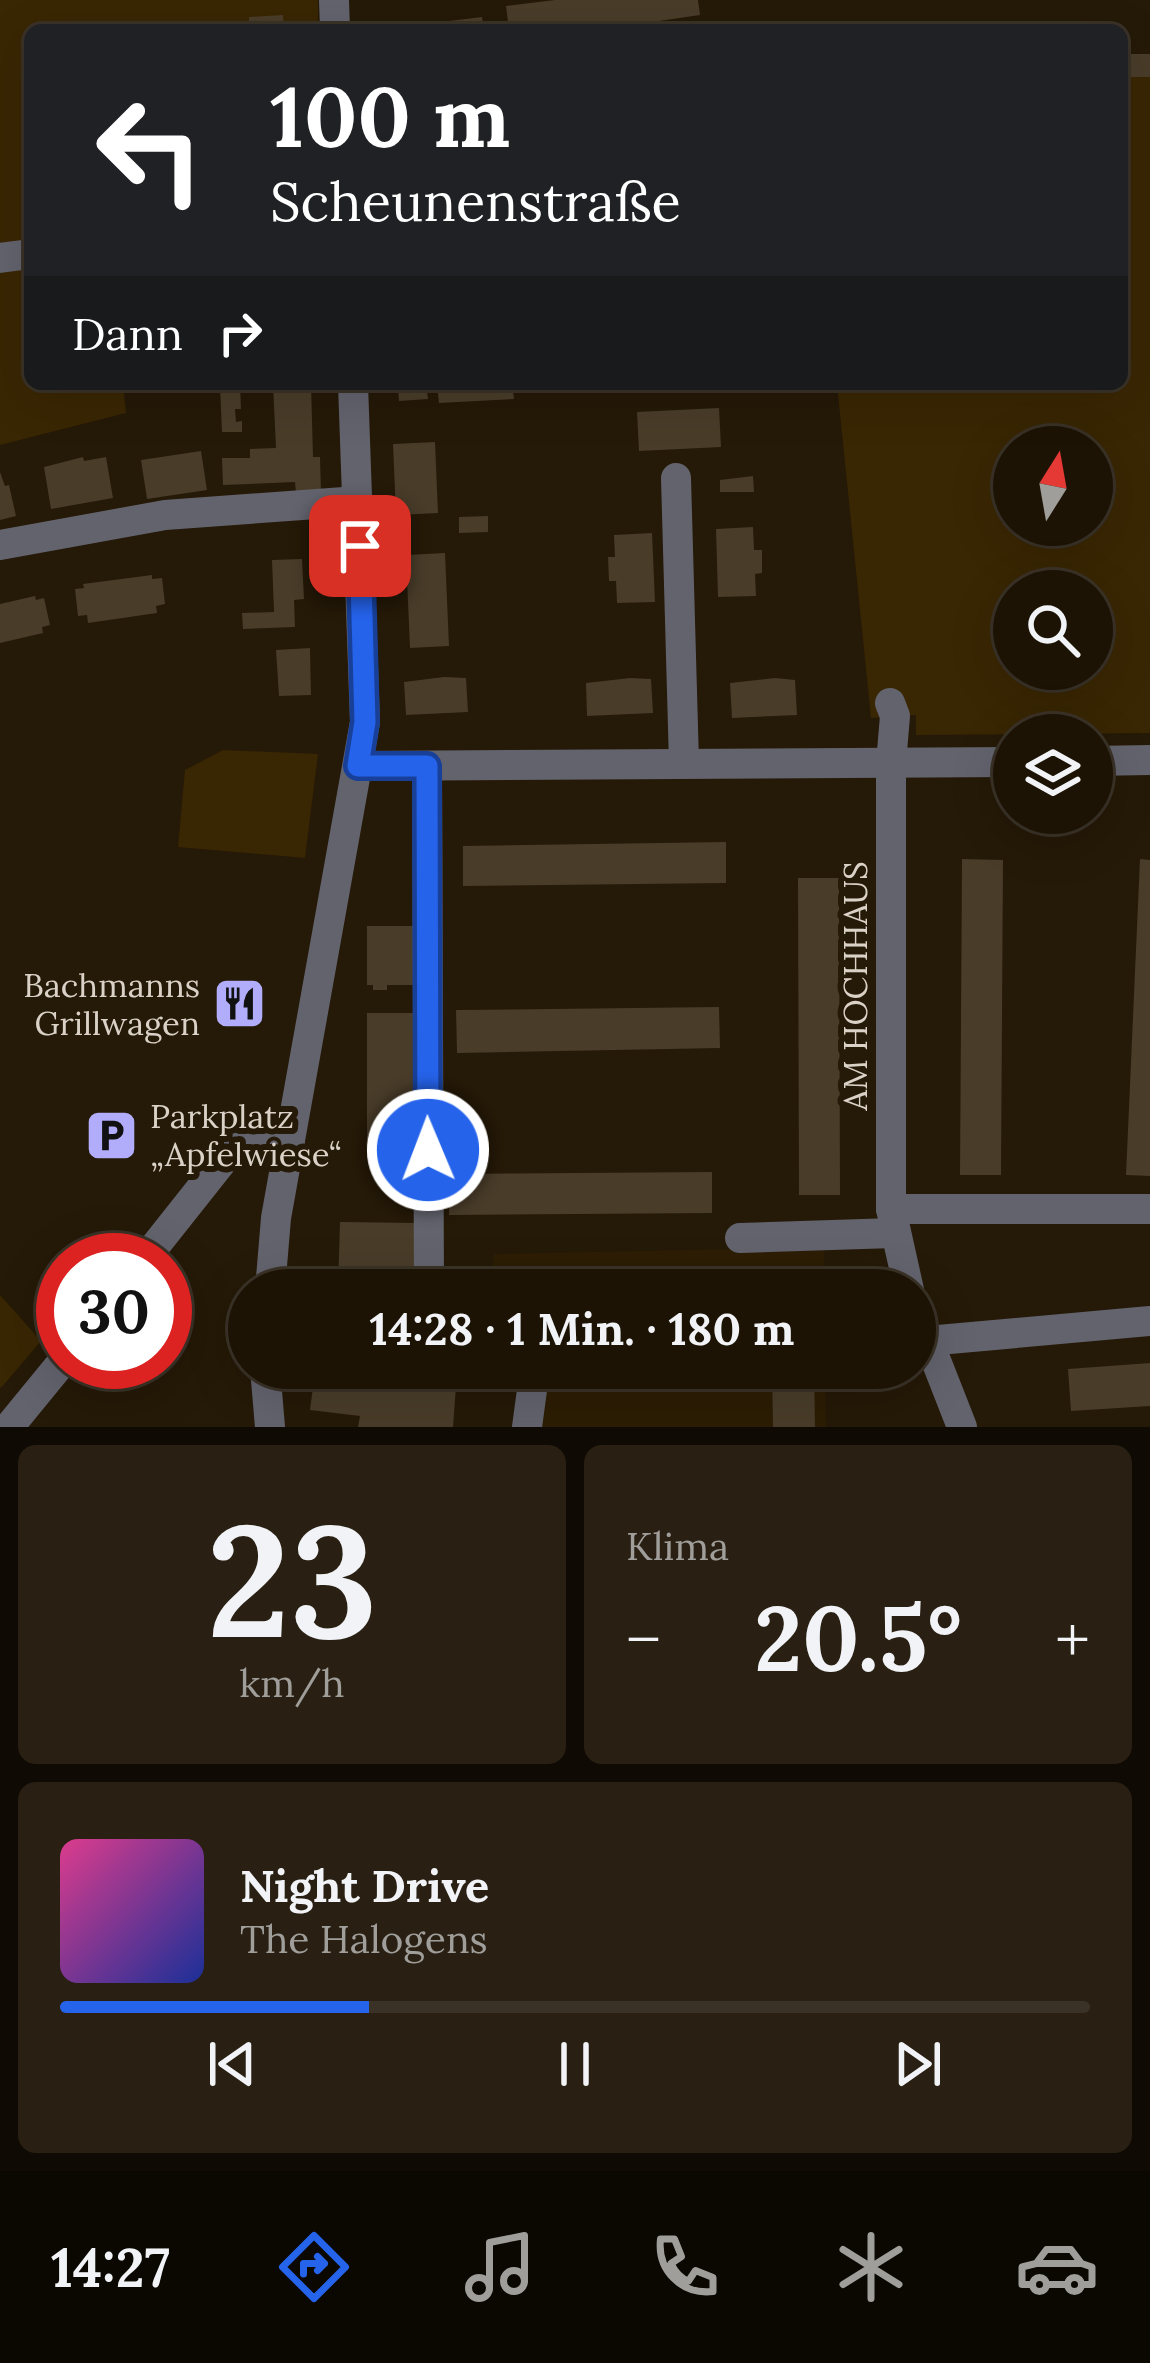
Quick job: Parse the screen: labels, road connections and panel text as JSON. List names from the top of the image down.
{
  "streets": {
    "street": ["AM HOCHHAUS"]
  },
  "places": {
    "restaurant": ["Bachmanns Grillwagen"],
    "parking": ["Parkplatz „Apfelwiese“"]
  },
  "north": "top",
  "page": {
    "turn": ["100 m", "Scheunenstraße"],
    "then": "Dann",
    "limit": "30",
    "trip": "14:28 · 1 Min. · 180 m",
    "tile": [
      ["23", "km/h"],
      "Klima"
    ],
    "heat": ["−", "20.5°", "+"],
    "song": ["Night Drive", "The Halogens"],
    "tabs": "14:27"
  }
}
